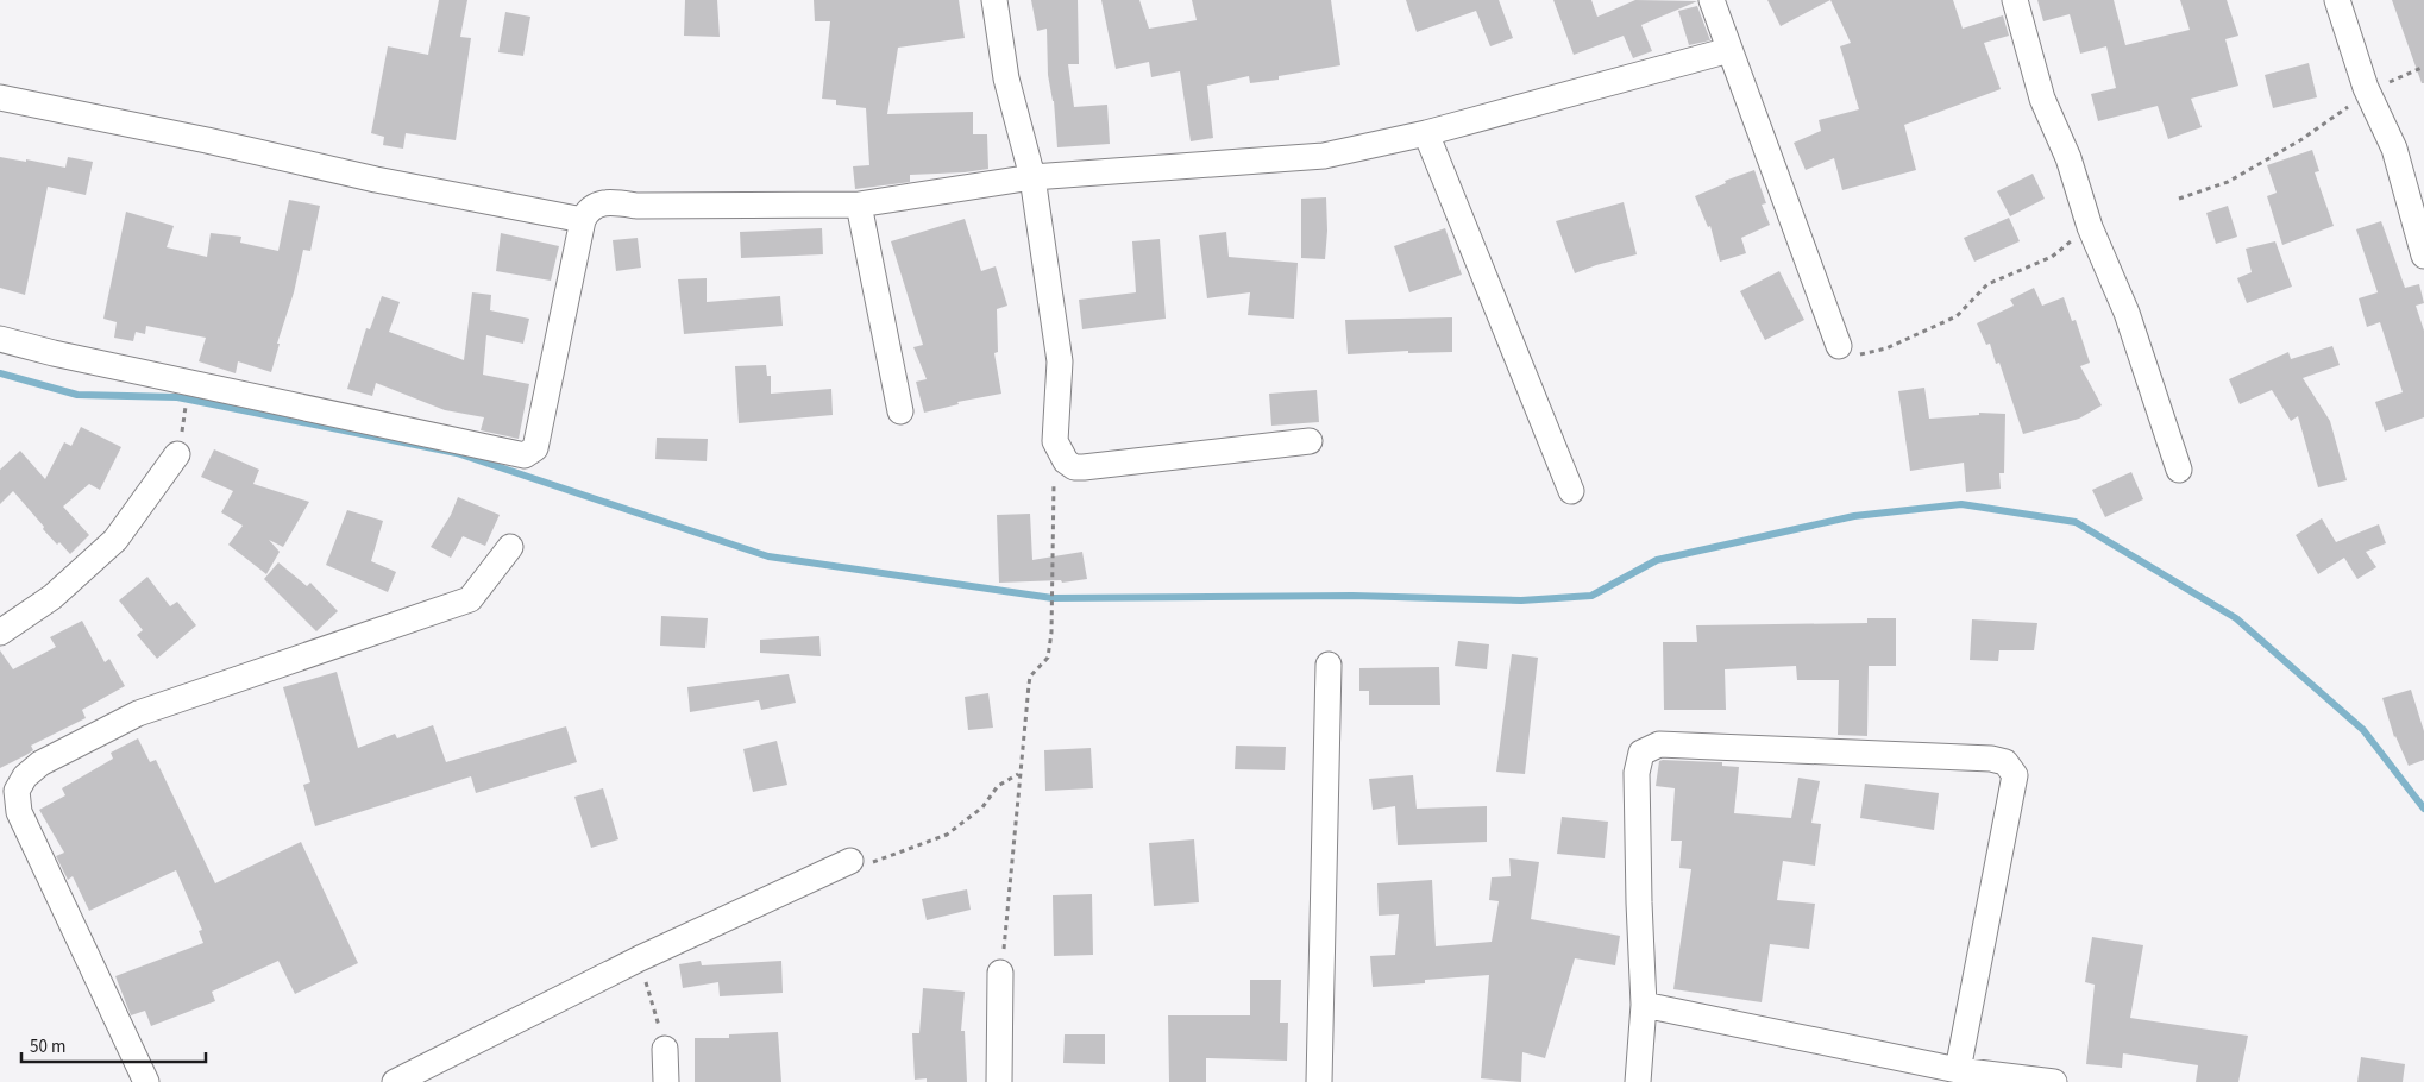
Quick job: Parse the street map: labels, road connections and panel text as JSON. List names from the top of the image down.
{
  "scale_bar": "50 m"
}
